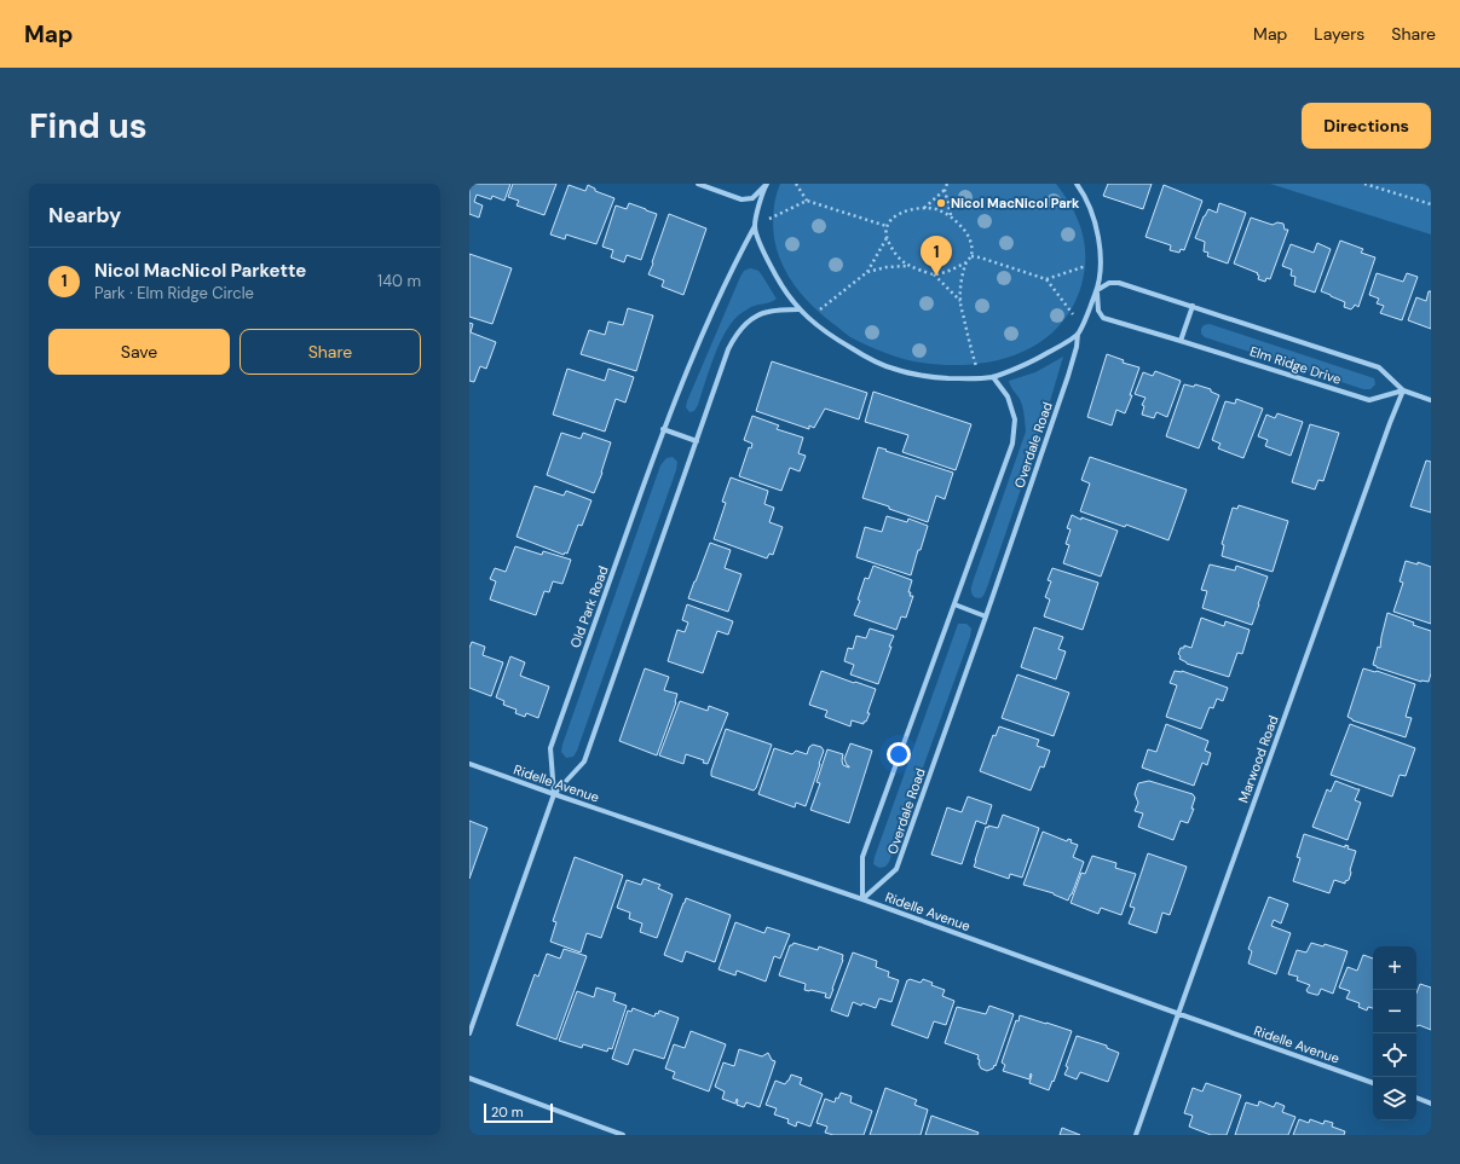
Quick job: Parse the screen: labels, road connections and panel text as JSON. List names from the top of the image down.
{
  "streets": {
    "street": [
      "Elm Ridge Drive",
      "Overdale Road",
      "Old Park Road",
      "Marwood Road",
      "Ridelle Avenue"
    ]
  },
  "crossings": [
    ["Elm Ridge Drive", "Marwood Road"],
    ["Overdale Road", "Ridelle Avenue"],
    ["Old Park Road", "Ridelle Avenue"],
    ["Marwood Road", "Ridelle Avenue"]
  ],
  "places": ["Nicol MacNicol Park"],
  "scale_bar": "20 m",
  "page": {
    "header": "Map",
    "nav": ["Map", "Layers", "Share"],
    "buttons": [
      "Directions",
      ["Save", "Share"]
    ],
    "title": "Find us",
    "heading": "Nearby",
    "pins": "1",
    "list": [
      {
        "mark": "1",
        "name": "Nicol MacNicol Parkette",
        "note": "Park · Elm Ridge Circle",
        "value": "140 m"
      }
    ],
    "map_buttons": ["+", "−"],
    "scale": "20 m"
  }
}
